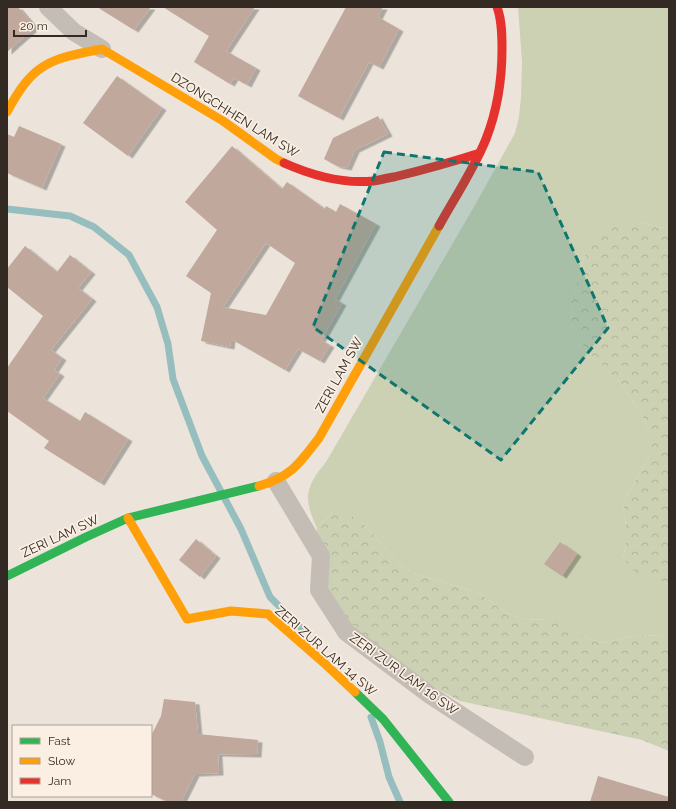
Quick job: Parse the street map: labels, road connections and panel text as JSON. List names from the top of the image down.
{
  "streets": {
    "street": [
      "DZONGCHHEN LAM SW",
      "ZERI LAM SW",
      "ZERI ZUR LAM 14 SW",
      "ZERI ZUR LAM 16 SW"
    ]
  },
  "crossings": [
    ["DZONGCHHEN LAM SW", "ZERI LAM SW"],
    ["ZERI LAM SW", "ZERI ZUR LAM 14 SW"],
    ["ZERI LAM SW", "ZERI ZUR LAM 16 SW"]
  ],
  "legend": ["Fast", "Slow", "Jam"],
  "scale_bar": "20 m"
}
